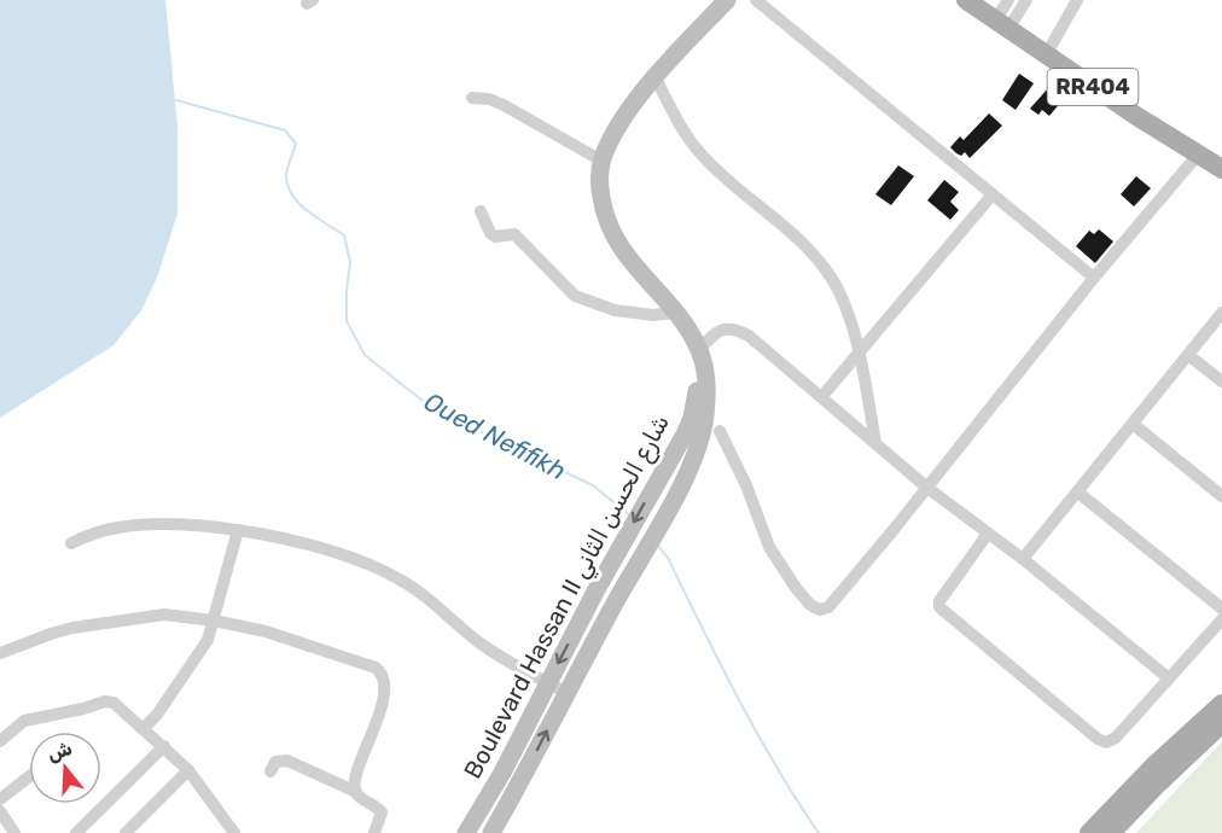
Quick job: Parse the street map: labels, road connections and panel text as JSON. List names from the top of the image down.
{
  "streets": {
    "main road": ["RR404", "Boulevard Hassan II شارع الحسن الثاني"]
  },
  "water": ["Oued Nefifikh"],
  "north": "top"
}
